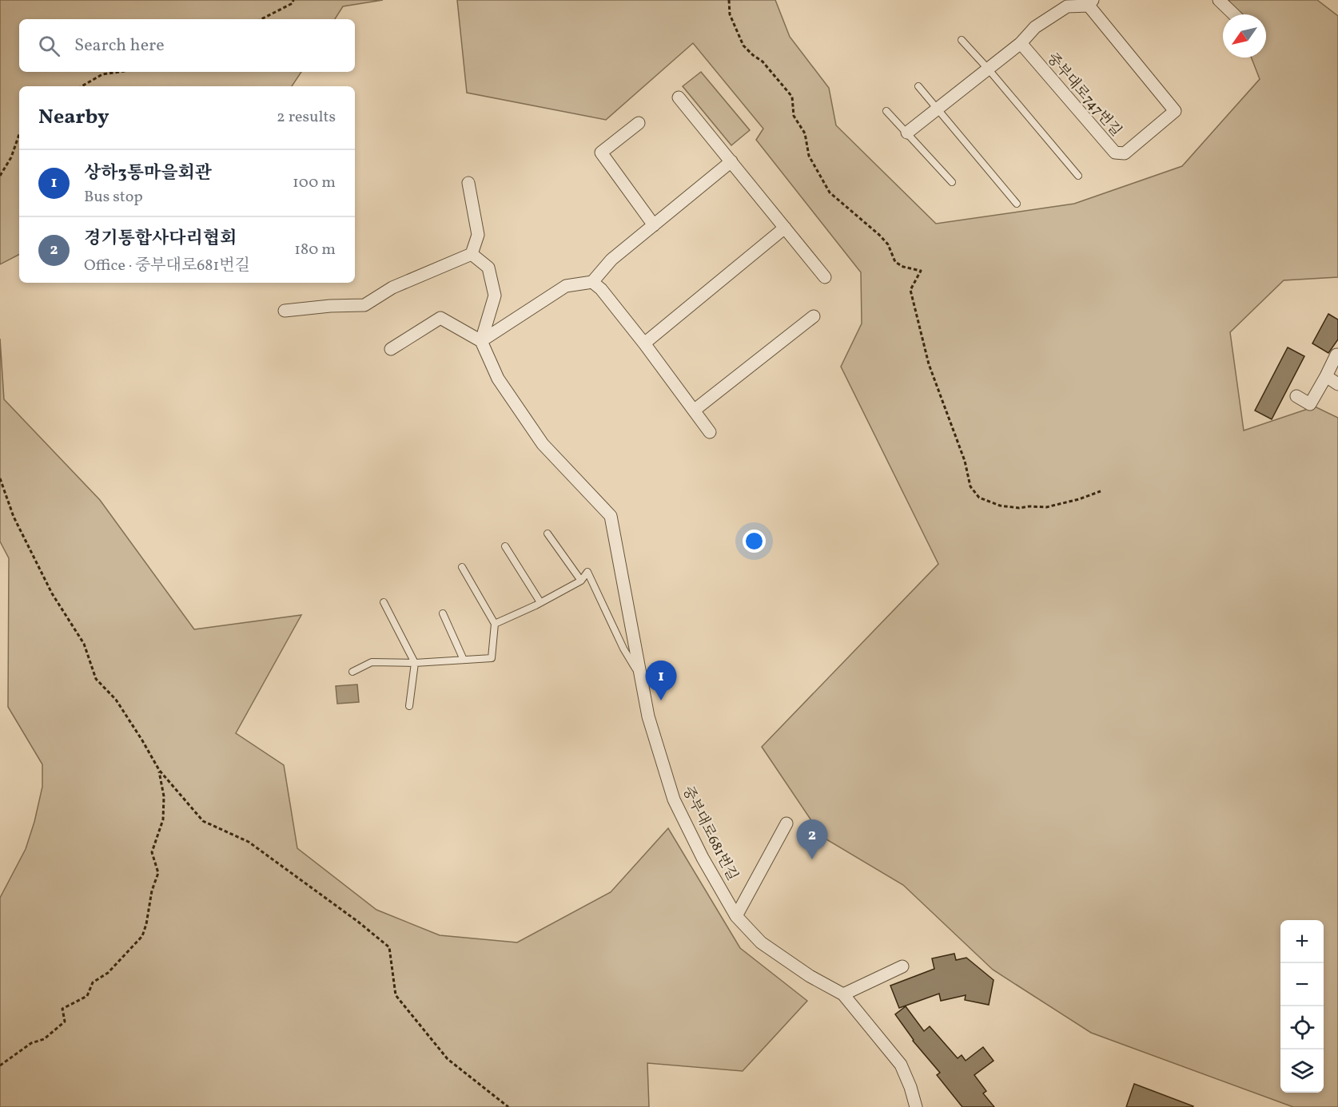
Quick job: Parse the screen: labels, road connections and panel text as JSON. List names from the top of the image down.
{
  "streets": {
    "street": ["중부대로747번길", "중부대로681번길"]
  },
  "north": "bottom left",
  "page": {
    "search": "Search here",
    "heading": ["Nearby", "2 results"],
    "list": [
      {
        "mark": "1",
        "name": "상하3통마을회관",
        "note": "Bus stop",
        "value": "100 m"
      },
      {
        "mark": "2",
        "name": "경기통합사다리협회",
        "note": "Office · 중부대로681번길",
        "value": "180 m"
      }
    ],
    "pins": ["1", "2"],
    "map_buttons": ["+", "−"]
  }
}
